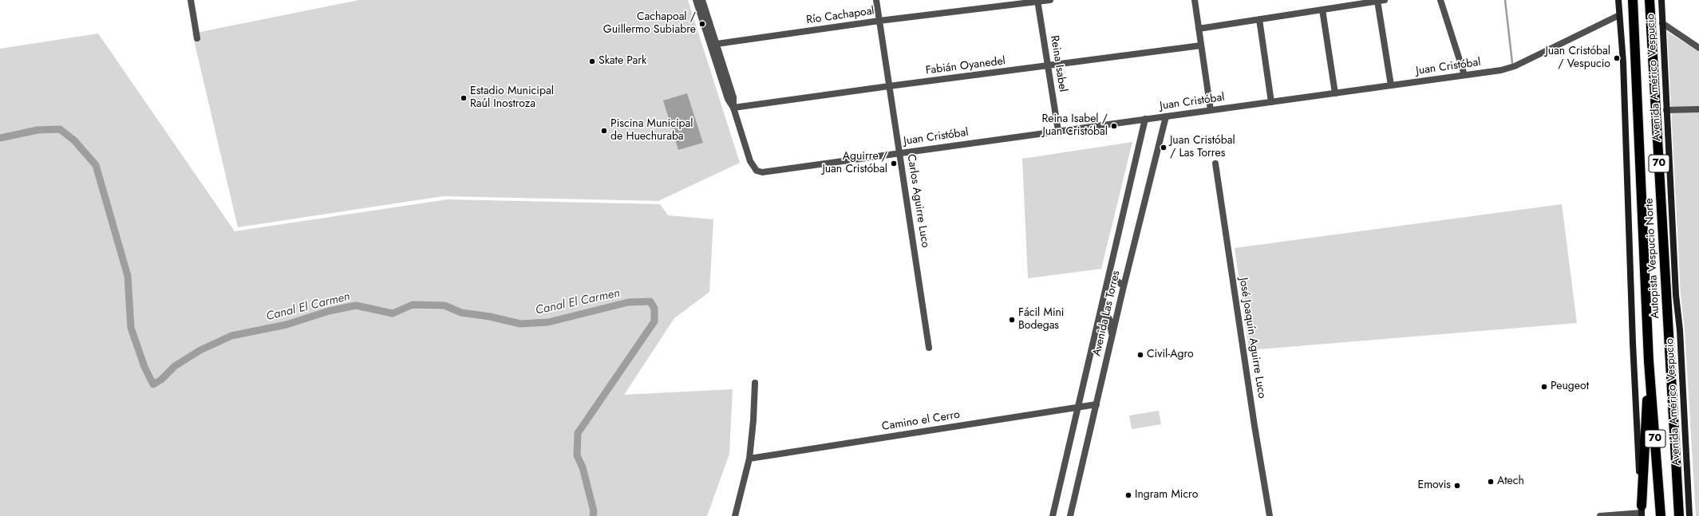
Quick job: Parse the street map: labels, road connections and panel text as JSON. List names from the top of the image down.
{
  "streets": {
    "highway": ["70", "Autopista Vespucio Norte"],
    "main road": ["Avenida Américo Vespucio"],
    "street": [
      "Río Cachapoal",
      "Reina Isabel",
      "Fabián Oyanedel",
      "Juan Cristóbal",
      "Carlos Aguirre Luco",
      "Avenida Las Torres",
      "José Joaquín Aguirre Luco",
      "Camino el Cerro"
    ]
  },
  "crossings": [
    ["Río Cachapoal", "Reina Isabel"],
    ["Río Cachapoal", "Carlos Aguirre Luco"],
    ["Reina Isabel", "Fabián Oyanedel"],
    ["Reina Isabel", "Juan Cristóbal"],
    ["Fabián Oyanedel", "Juan Cristóbal"],
    ["Fabián Oyanedel", "Carlos Aguirre Luco"],
    ["Juan Cristóbal", "Carlos Aguirre Luco"],
    ["Juan Cristóbal", "Avenida Las Torres"],
    ["Avenida Las Torres", "Camino el Cerro"]
  ],
  "water": ["Canal El Carmen"],
  "places": [
    "Cachapoal / Guillermo Subiabre",
    "Juan Cristóbal / Vespucio",
    "Skate Park",
    "Estadio Municipal Raúl Inostroza",
    "Reina Isabel / Juan Cristóbal",
    "Piscina Municipal de Huechuraba",
    "Juan Cristóbal / Las Torres",
    "Aguirre / Juan Cristóbal",
    "Fácil Mini Bodegas",
    "Civil-Agro",
    "Peugeot",
    "Atech",
    "Emovis",
    "Ingram Micro"
  ]
}
